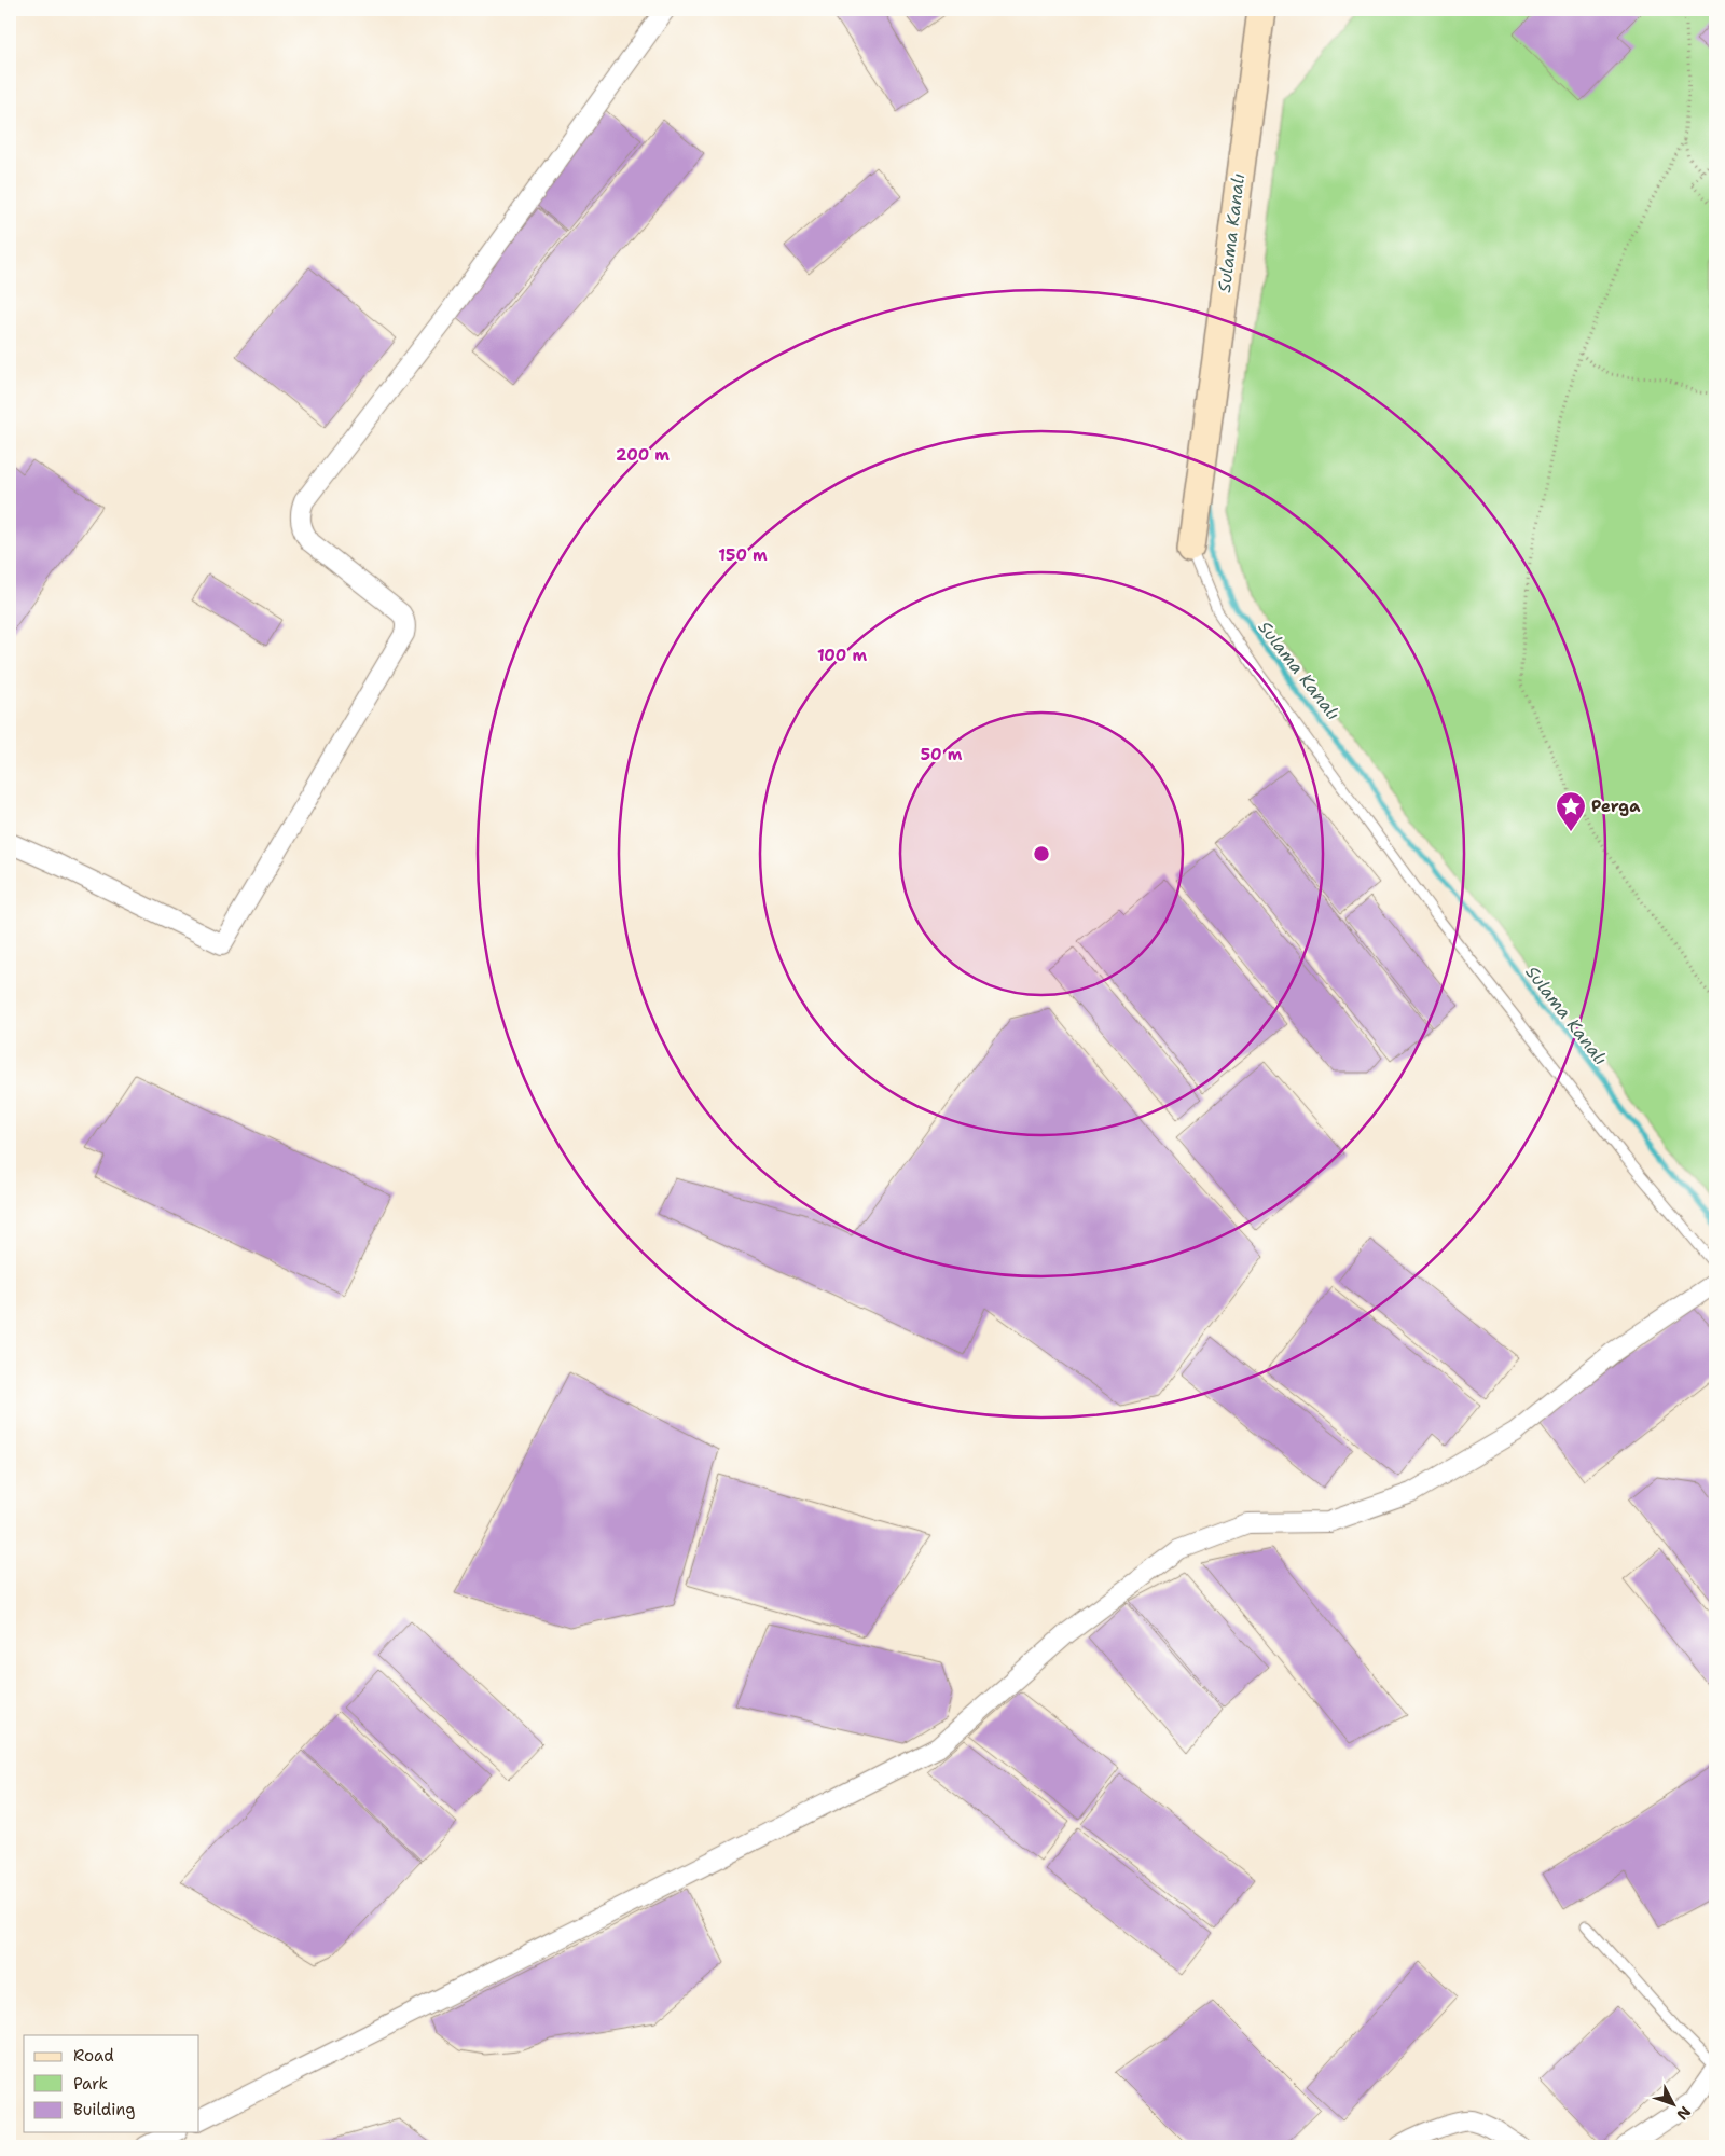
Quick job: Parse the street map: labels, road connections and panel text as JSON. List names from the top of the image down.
{
  "water": ["Sulama Kanalı"],
  "places": {
    "place": ["Perga"]
  },
  "legend": ["Road", "Park", "Building"],
  "north": "bottom right",
  "rings": [
    "200 m",
    "150 m",
    "100 m",
    "50 m"
  ]
}
